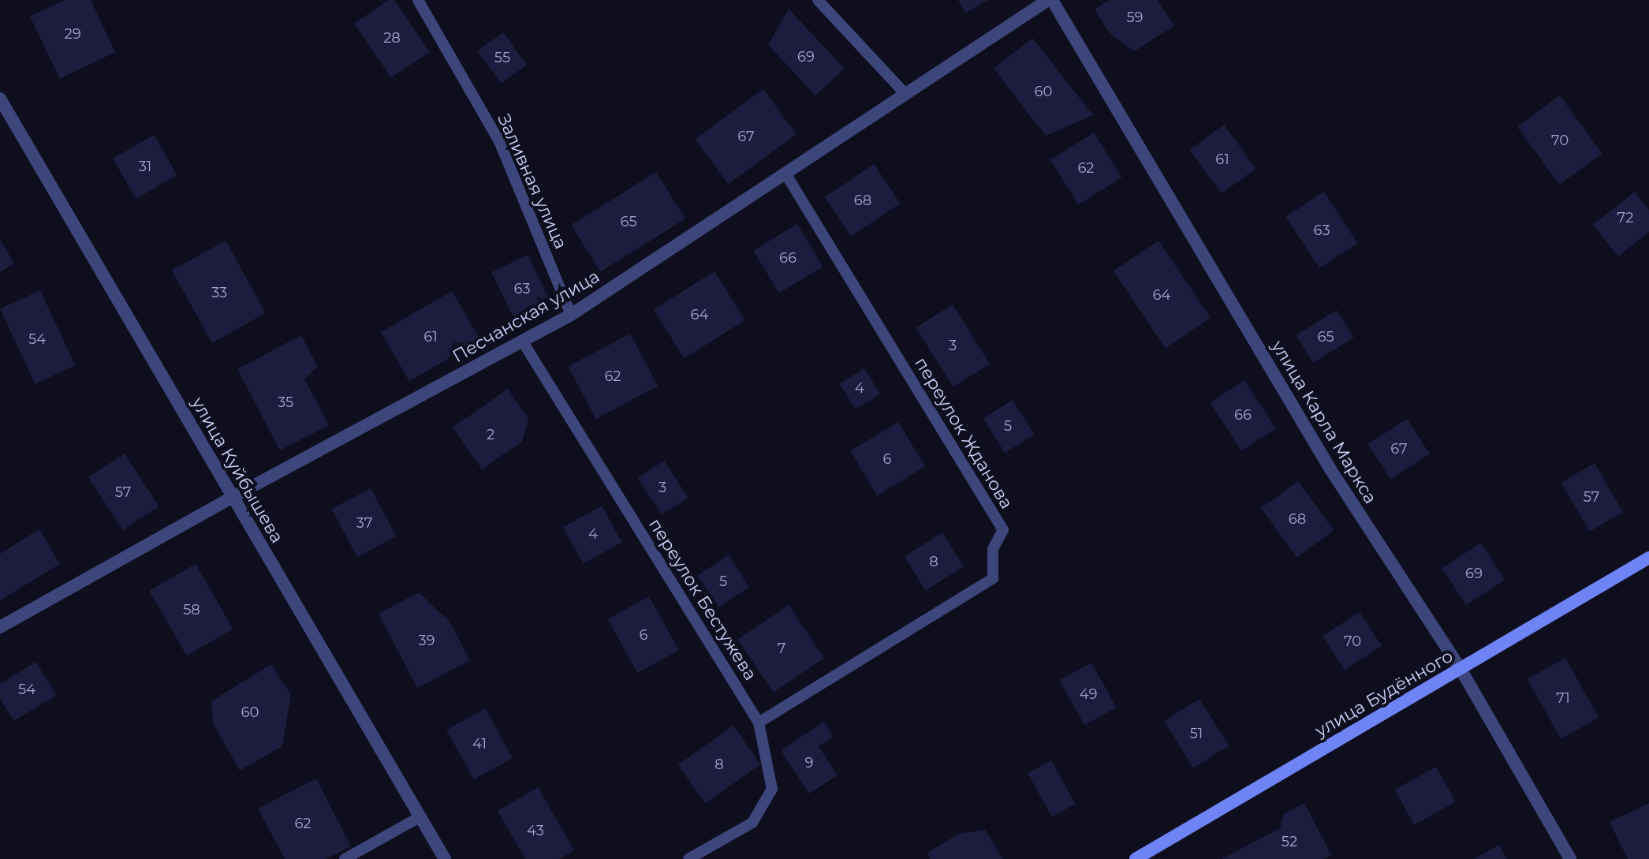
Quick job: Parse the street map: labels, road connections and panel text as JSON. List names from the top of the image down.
{
  "streets": {
    "street": [
      "Песчанская улица",
      "улица Карла Маркса",
      "улица Куйбышева",
      "улица Будённого"
    ],
    "lane": ["Заливная улица", "переулок Жданова", "переулок Бестужева"]
  },
  "crossings": [
    ["Заливная улица", "Песчанская улица"],
    ["Песчанская улица", "улица Карла Маркса"],
    ["Песчанская улица", "переулок Жданова"],
    ["Песчанская улица", "улица Куйбышева"],
    ["Песчанская улица", "переулок Бестужева"],
    ["улица Карла Маркса", "улица Будённого"],
    ["переулок Жданова", "переулок Бестужева"]
  ],
  "house_numbers": [
    "59",
    "29",
    "28",
    "69",
    "55",
    "60",
    "67",
    "70",
    "61",
    "31",
    "62",
    "68",
    "72",
    "65",
    "63",
    "66",
    "63",
    "33",
    "64",
    "64",
    "61",
    "65",
    "54",
    "3",
    "62",
    "4",
    "35",
    "66",
    "5",
    "2",
    "67",
    "6",
    "3",
    "57",
    "57",
    "68",
    "37",
    "4",
    "8",
    "69",
    "5",
    "58",
    "6",
    "39",
    "70",
    "7",
    "54",
    "49",
    "71",
    "60",
    "51",
    "41",
    "9",
    "8",
    "62",
    "43",
    "52"
  ]
}
